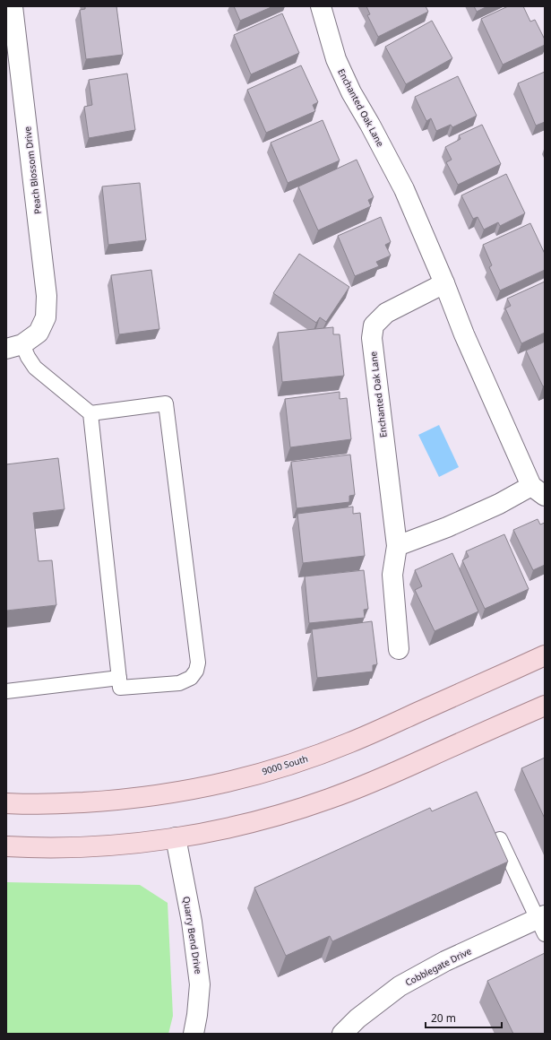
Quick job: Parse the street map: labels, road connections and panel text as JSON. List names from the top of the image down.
{
  "streets": {
    "main road": ["9000 South"],
    "street": [
      "Enchanted Oak Lane",
      "Peach Blossom Drive",
      "Quarry Bend Drive",
      "Cobblegate Drive"
    ]
  },
  "scale_bar": "20 m"
}
